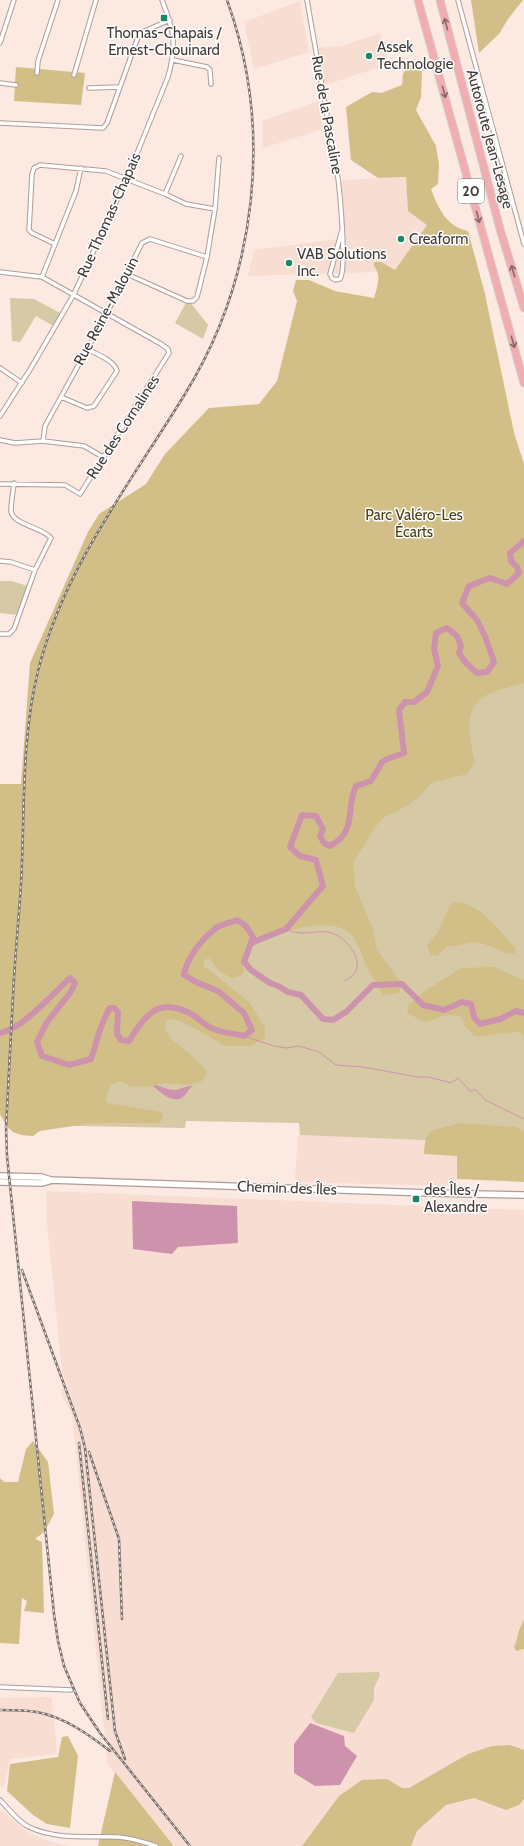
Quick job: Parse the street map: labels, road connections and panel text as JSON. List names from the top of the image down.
{
  "streets": {
    "highway": ["Autoroute Jean-Lesage", "20"],
    "main road": ["Chemin des Îles"],
    "street": [
      "Rue de la Pascaline",
      "Rue Thomas-Chapais",
      "Rue Reine-Malouin",
      "Rue des Cornalines"
    ]
  },
  "crossings": [
    ["Rue Reine-Malouin", "Rue des Cornalines"]
  ],
  "parks": ["Parc Valéro-Les Écarts"],
  "places": {
    "transit": ["Thomas-Chapais / Ernest-Chouinard", "des Îles / Alexandre"],
    "other": ["Assek Technologie", "Creaform", "VAB Solutions Inc."]
  }
}
